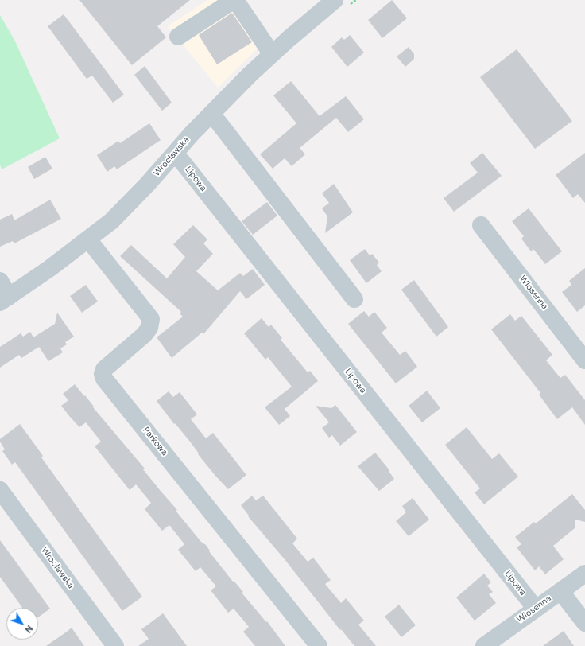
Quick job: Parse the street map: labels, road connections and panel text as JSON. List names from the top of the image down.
{
  "streets": {
    "street": [
      "Wrocławska",
      "Lipowa",
      "Wiosenna",
      "Parkowa"
    ]
  },
  "crossings": [
    ["Wrocławska", "Lipowa"],
    ["Wrocławska", "Parkowa"],
    ["Lipowa", "Wiosenna"]
  ],
  "north": "bottom right"
}
